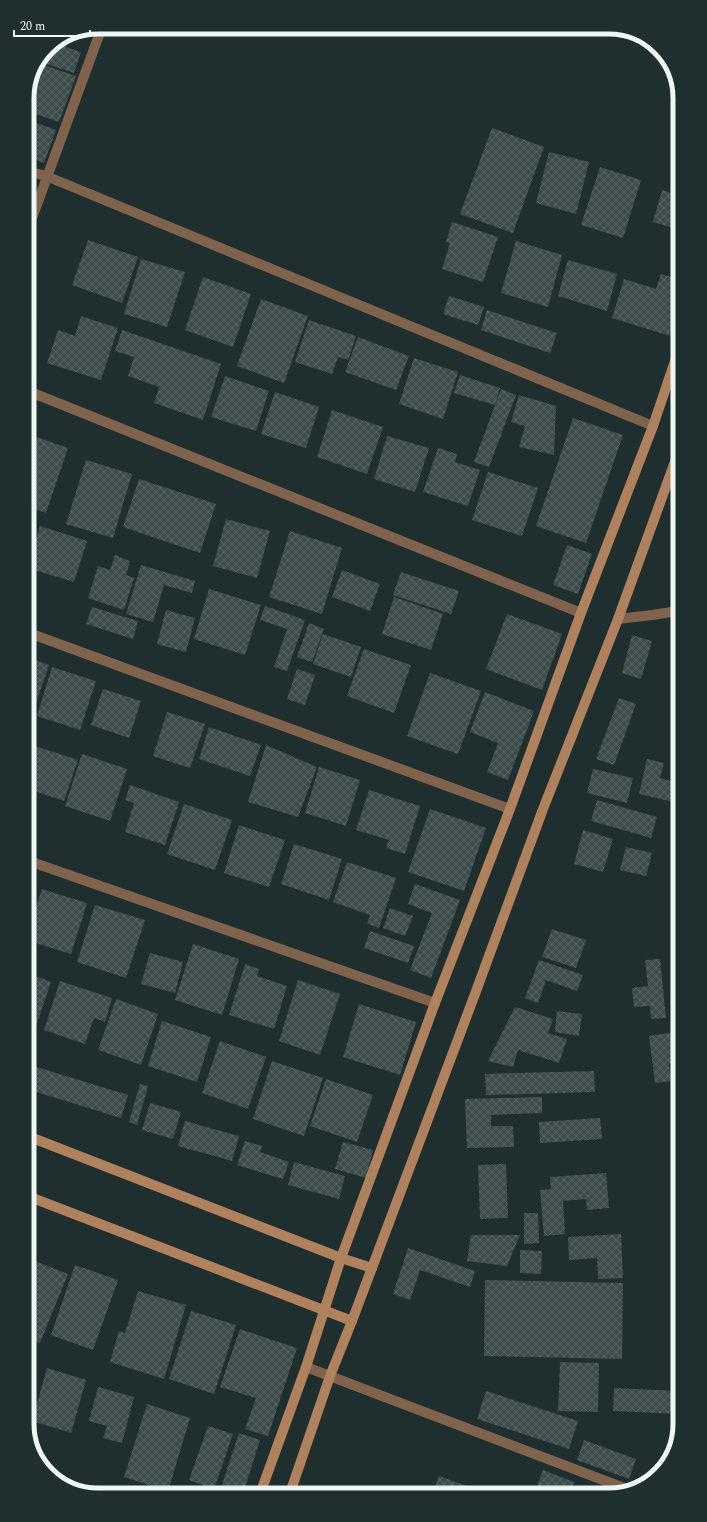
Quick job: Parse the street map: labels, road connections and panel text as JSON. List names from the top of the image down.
{
  "scale_bar": "20 m"
}
